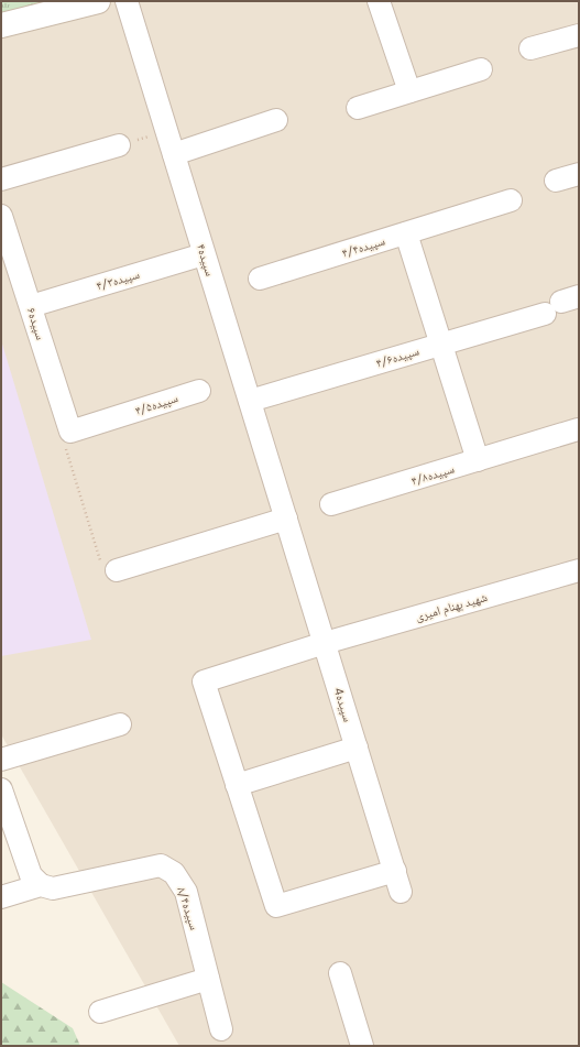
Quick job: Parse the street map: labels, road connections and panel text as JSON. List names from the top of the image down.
{
  "streets": {
    "street": [
      "سپیده۴/۴",
      "سپیده۴",
      "سپیده۴/۳",
      "سپیده۶",
      "سپیده۴/۶",
      "سپیده۴/۵",
      "سپیده۴/۸",
      "شهید بهنام امیری",
      "4سپیده",
      "سپیده۸/۴"
    ]
  },
  "crossings": [
    ["سپیده۴", "سپیده۴/۳"],
    ["سپیده۴", "سپیده۴/۶"],
    ["سپیده۴", "4سپیده"],
    ["سپیده۴/۳", "سپیده۶"],
    ["سپیده۶", "سپیده۴/۵"],
    ["شهید بهنام امیری", "4سپیده"]
  ]
}
